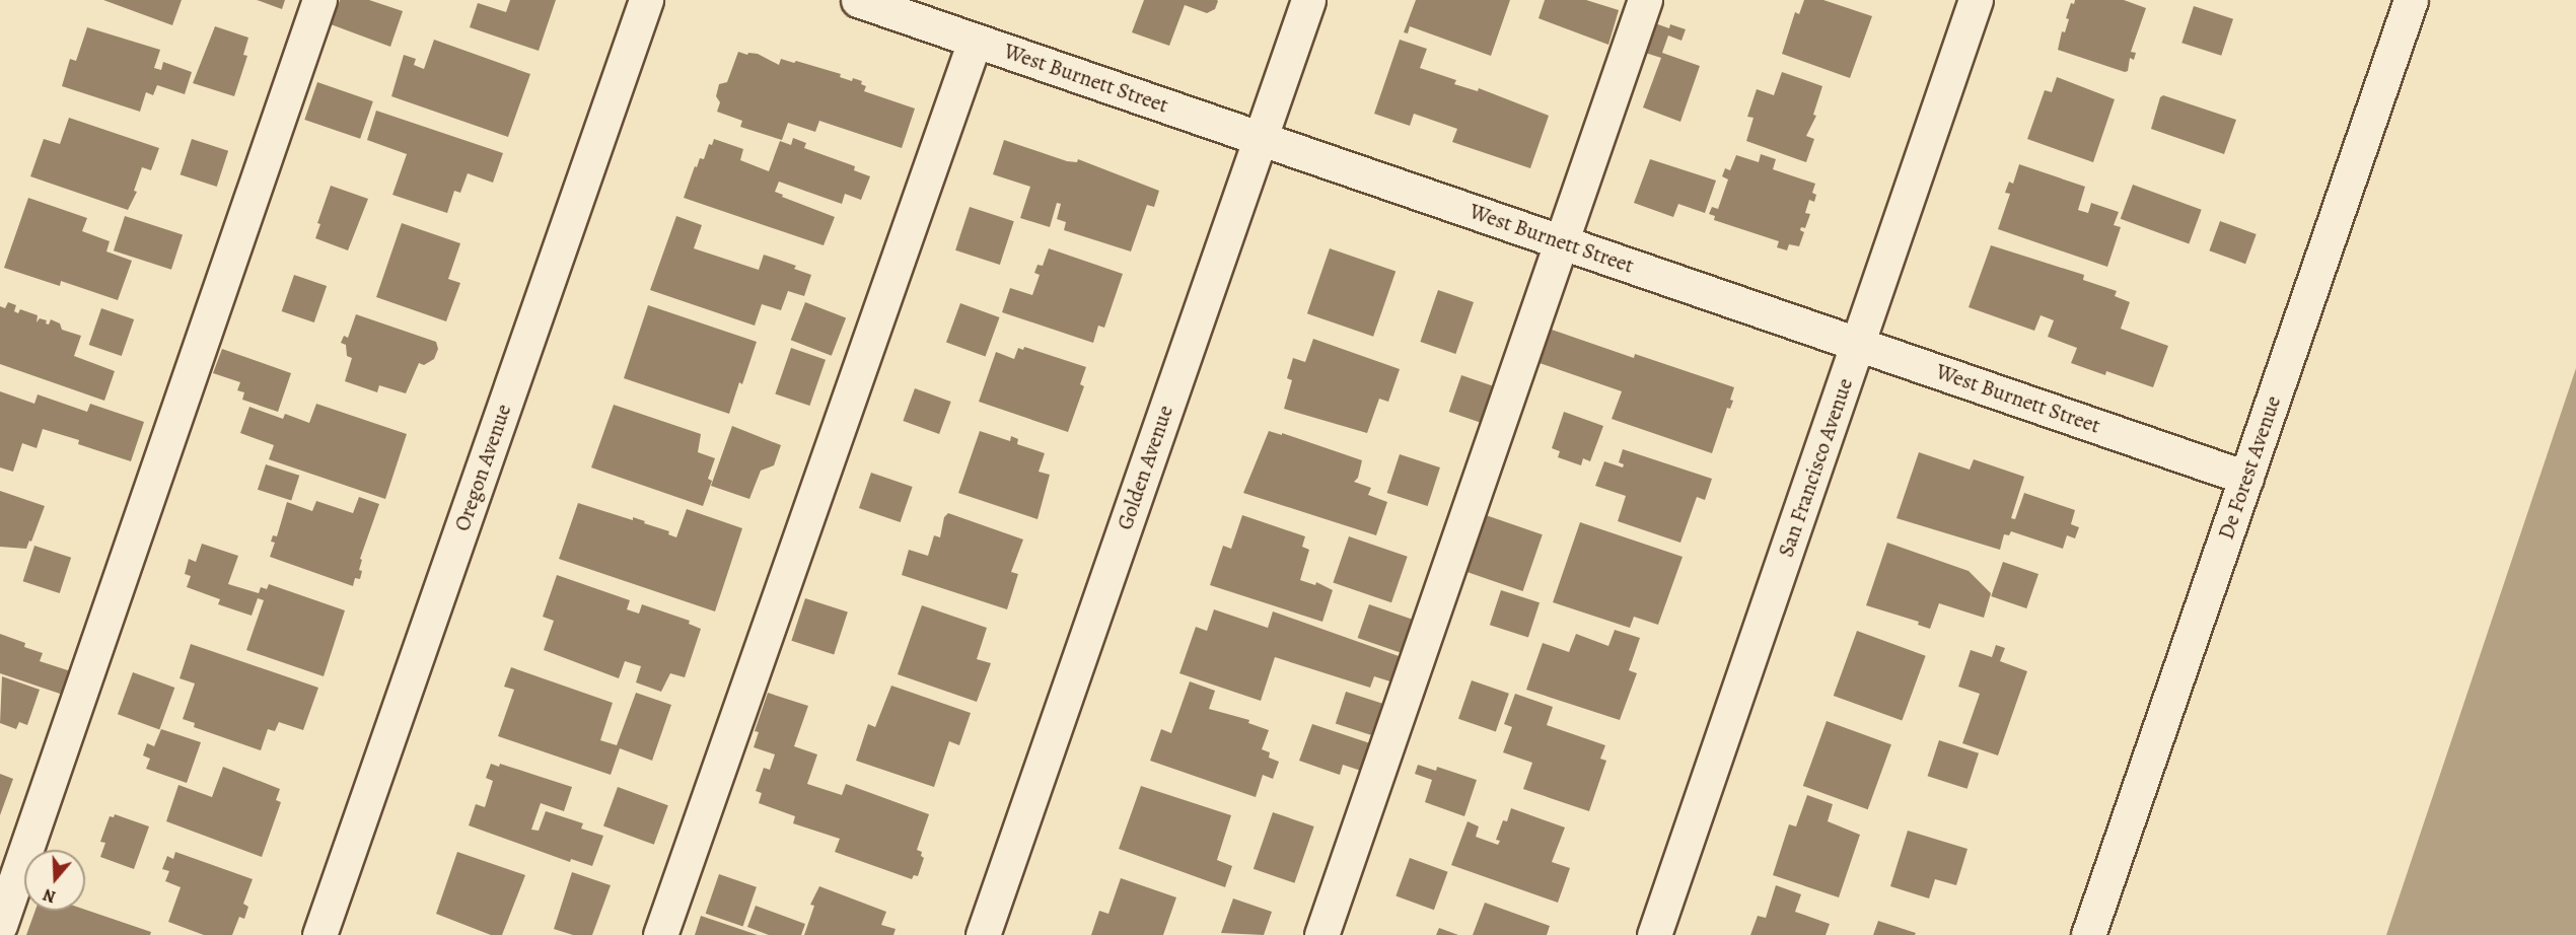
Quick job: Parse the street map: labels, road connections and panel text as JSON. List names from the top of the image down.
{
  "streets": {
    "street": [
      "West Burnett Street",
      "Oregon Avenue",
      "Golden Avenue",
      "San Francisco Avenue",
      "De Forest Avenue"
    ]
  },
  "crossings": [
    ["West Burnett Street", "Golden Avenue"],
    ["West Burnett Street", "San Francisco Avenue"],
    ["West Burnett Street", "De Forest Avenue"]
  ],
  "north": "bottom"
}
